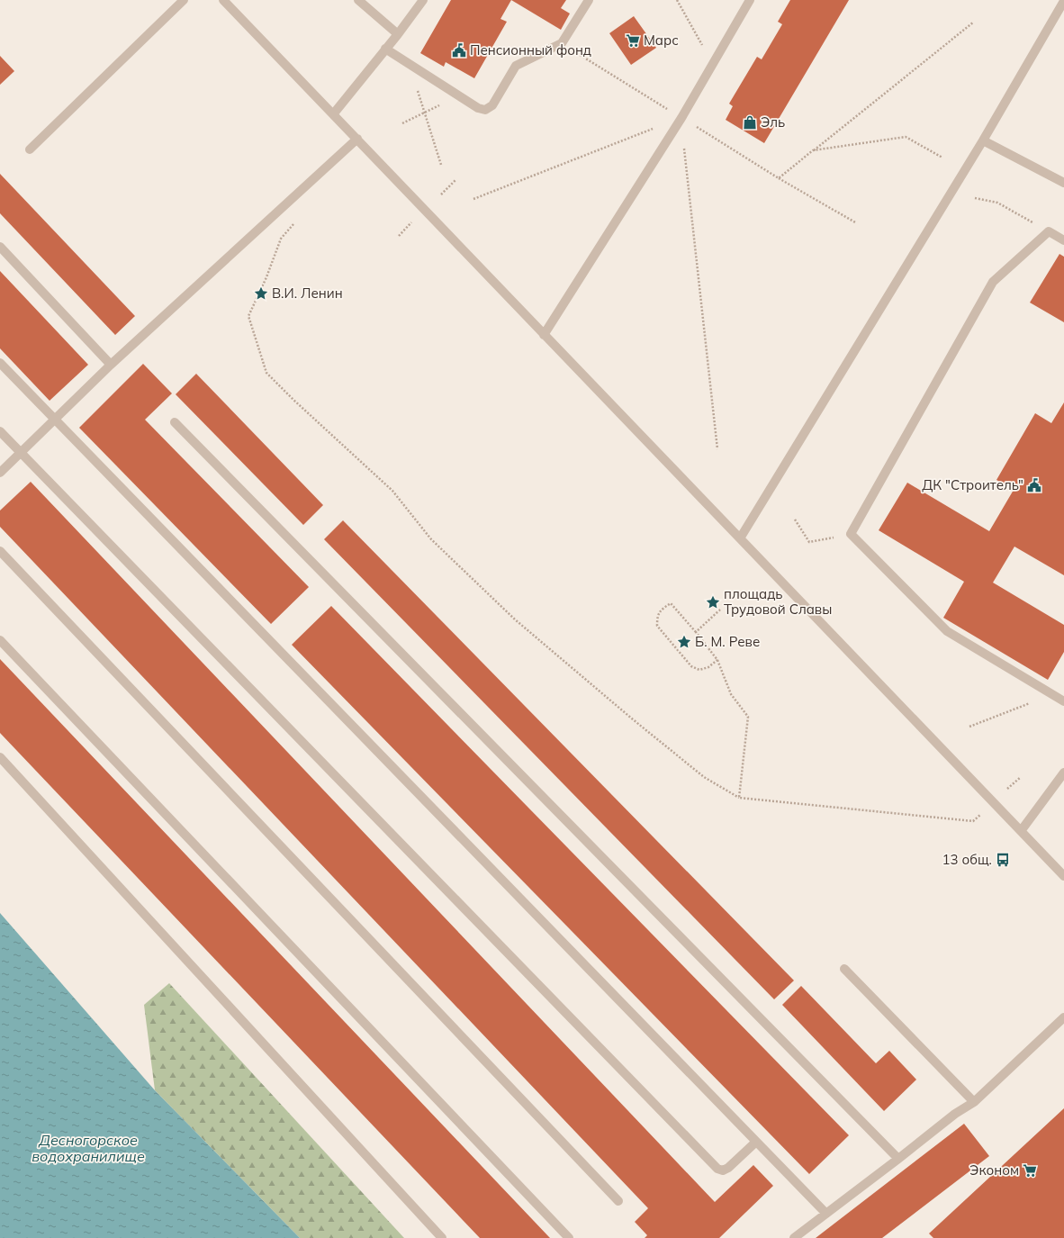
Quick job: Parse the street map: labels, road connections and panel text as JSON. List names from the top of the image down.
{
  "water": ["Десногорское водохранилище"],
  "places": {
    "supermarket": ["Марс", "Эконом"],
    "public building": ["Пенсионный фонд", "ДК \"Строитель\""],
    "shop": ["Эль"],
    "place": ["В.И. Ленин", "площадь Трудовой Славы", "Б. М. Реве"],
    "bus stop": ["13 общ."]
  }
}
